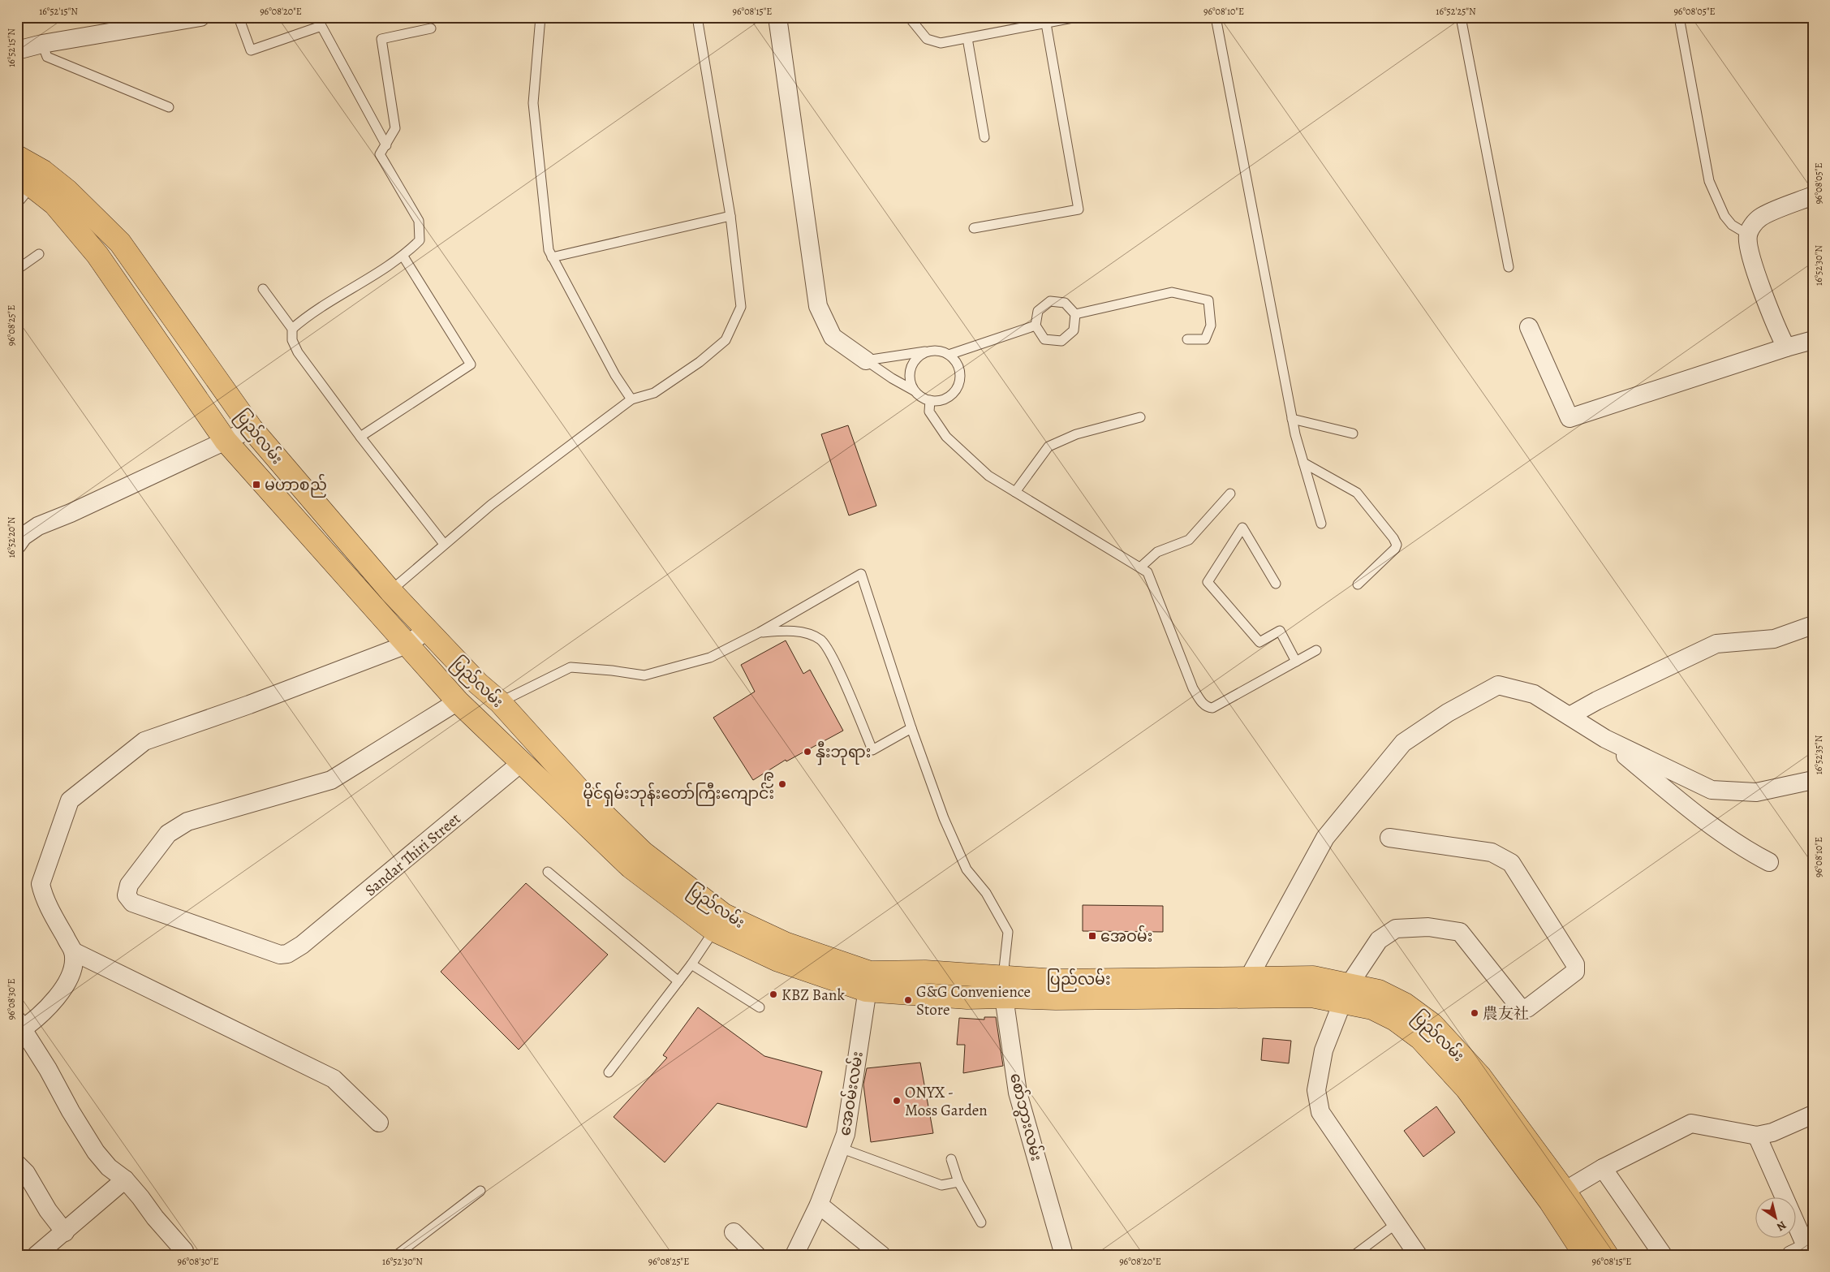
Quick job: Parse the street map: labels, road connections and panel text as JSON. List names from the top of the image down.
{
  "streets": {
    "highway": ["ပြည်လမ်း"],
    "street": ["Sandar Thiri Street", "အေဝမ်းလမ်း", "စော်ဘွားလမ်း"]
  },
  "crossings": [
    ["ပြည်လမ်း", "Sandar Thiri Street"],
    ["ပြည်လမ်း", "အေဝမ်းလမ်း"],
    ["ပြည်လမ်း", "စော်ဘွားလမ်း"]
  ],
  "places": {
    "transit": ["မဟာစည်", "အေဝမ်း"],
    "other": [
      "နှီးဘုရား",
      "၉ မိုင်ရှမ်းဘုန်းတော်ကြီးကျောင်း",
      "KBZ Bank",
      "G&G Convenience Store",
      "農友社",
      "ONYX - Moss Garden"
    ]
  },
  "north": "bottom right",
  "coordinates": [
    "16°52'15\"N",
    "96°08'20\"E",
    "96°08'15\"E",
    "96°08'10\"E",
    "16°52'25\"N",
    "96°08'05\"E",
    "16°52'30\"N",
    "96°08'25\"E",
    "16°52'20\"N",
    "16°52'35\"N",
    "96°08'30\"E"
  ]
}
